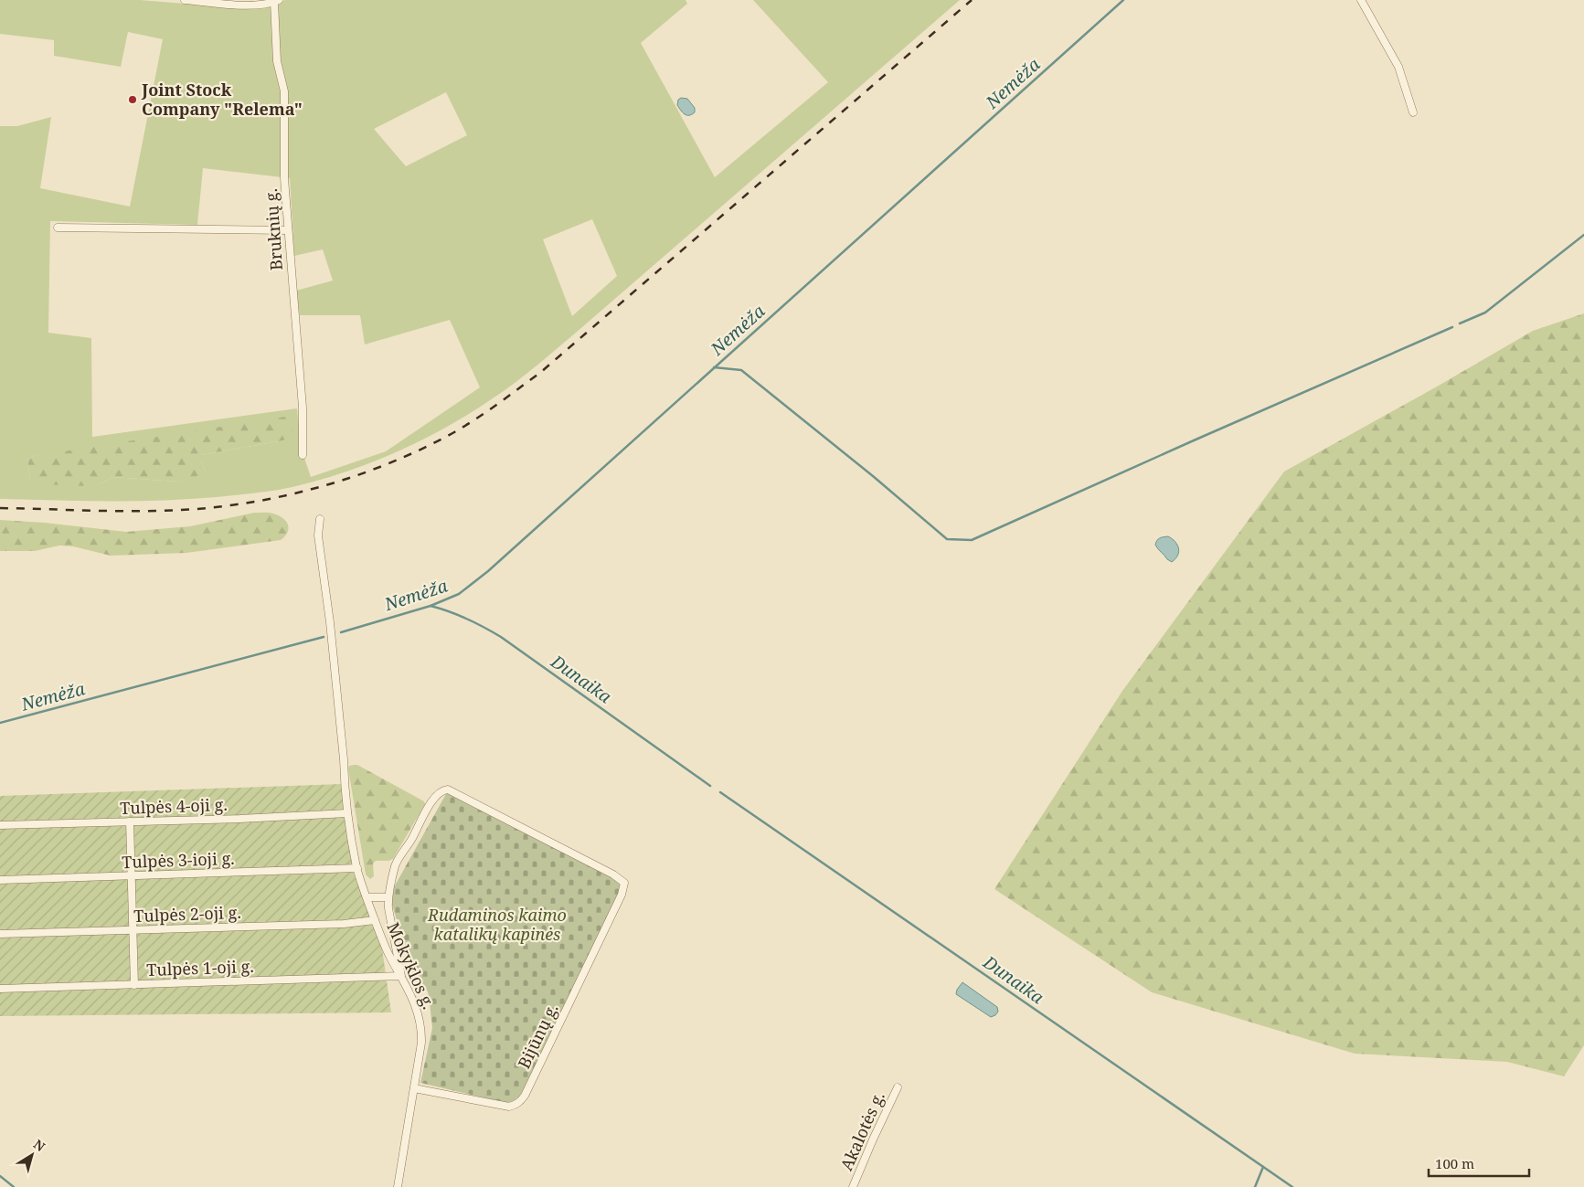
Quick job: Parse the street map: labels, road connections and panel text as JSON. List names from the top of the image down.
{
  "streets": {
    "street": [
      "Bruknių g.",
      "Tulpės 4-oji g.",
      "Tulpės 3-ioji g.",
      "Tulpės 2-oji g.",
      "Mokyklos g.",
      "Tulpės 1-oji g.",
      "Bijūnų g.",
      "Akalotės g."
    ]
  },
  "crossings": [
    ["Tulpės 4-oji g.", "Mokyklos g."],
    ["Tulpės 3-ioji g.", "Mokyklos g."],
    ["Tulpės 2-oji g.", "Mokyklos g."],
    ["Mokyklos g.", "Tulpės 1-oji g."],
    ["Mokyklos g.", "Bijūnų g."]
  ],
  "water": ["Nemėža", "Dunaika"],
  "parks": ["Rudaminos kaimo katalikų kapinės"],
  "places": ["Joint Stock Company \"Relema\""],
  "scale_bar": "100 m",
  "north": "top right"
}
